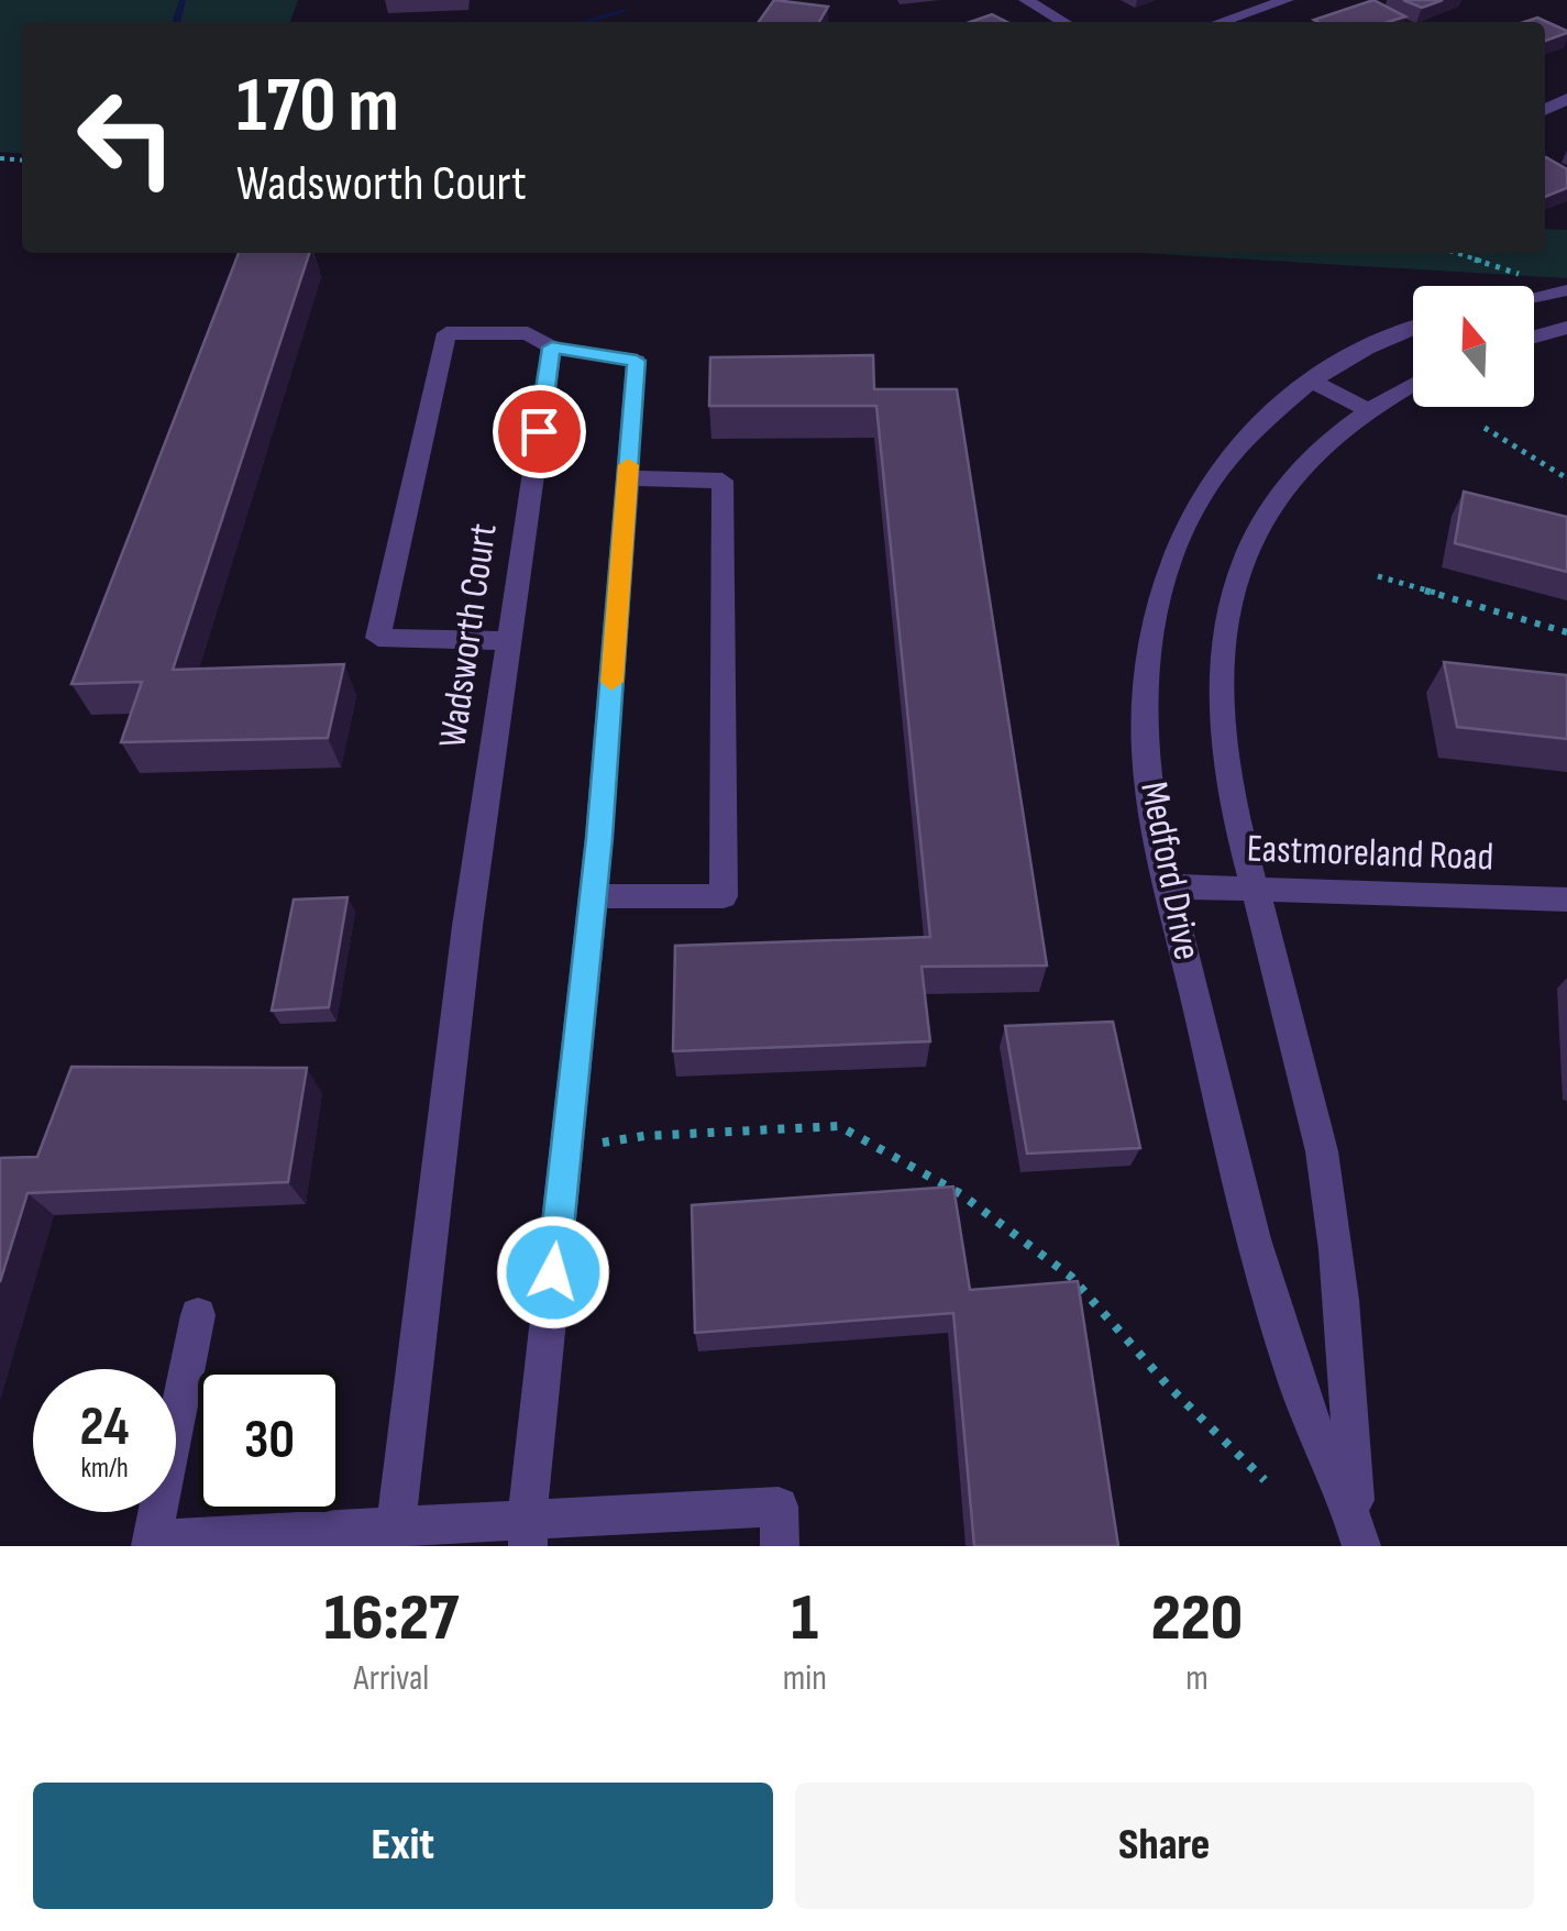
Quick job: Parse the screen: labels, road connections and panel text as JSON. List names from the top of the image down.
{
  "streets": {
    "street": ["Wadsworth Court", "Eastmoreland Road", "Medford Drive"]
  },
  "crossings": [
    ["Eastmoreland Road", "Medford Drive"]
  ],
  "north": "top",
  "page": {
    "turn": ["170 m", "Wadsworth Court"],
    "speed": "24 km/h",
    "limit": "30",
    "eta": [
      "16:27",
      "Arrival",
      "1",
      "min",
      "220",
      "m"
    ],
    "buttons": ["Exit", "Share"]
  }
}
